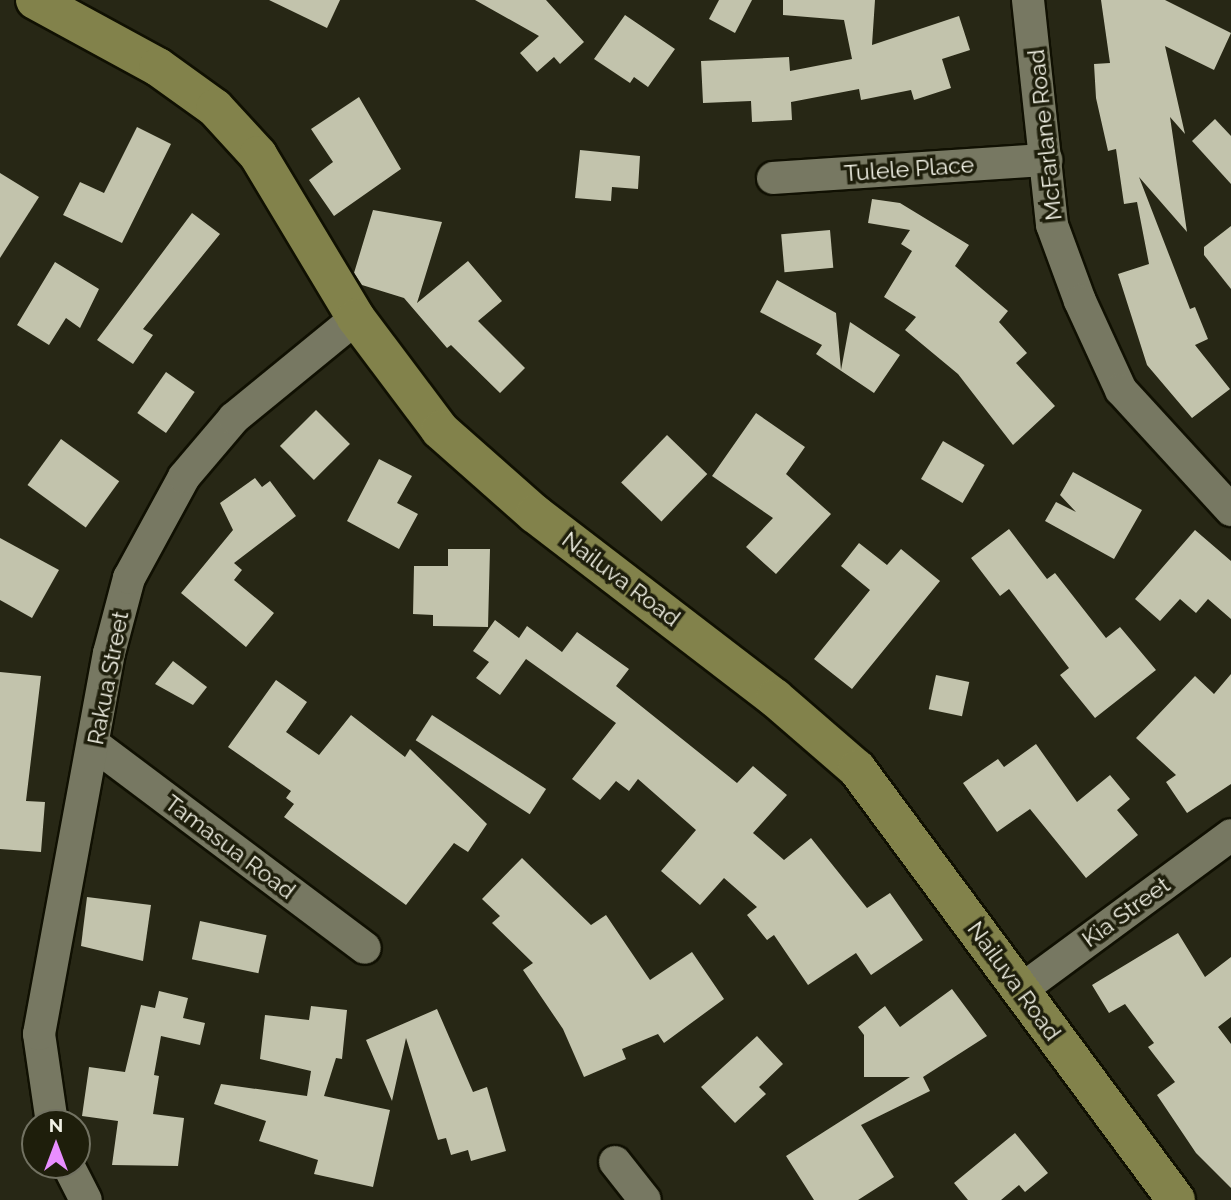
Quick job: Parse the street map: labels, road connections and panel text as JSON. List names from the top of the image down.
{
  "streets": {
    "main road": ["Nailuva Road"],
    "street": [
      "McFarlane Road",
      "Tulele Place",
      "Rakua Street",
      "Tamasua Road",
      "Kia Street"
    ]
  },
  "crossings": [
    ["McFarlane Road", "Tulele Place"],
    ["Nailuva Road", "Rakua Street"],
    ["Nailuva Road", "Kia Street"],
    ["Rakua Street", "Tamasua Road"]
  ],
  "north": "top"
}
